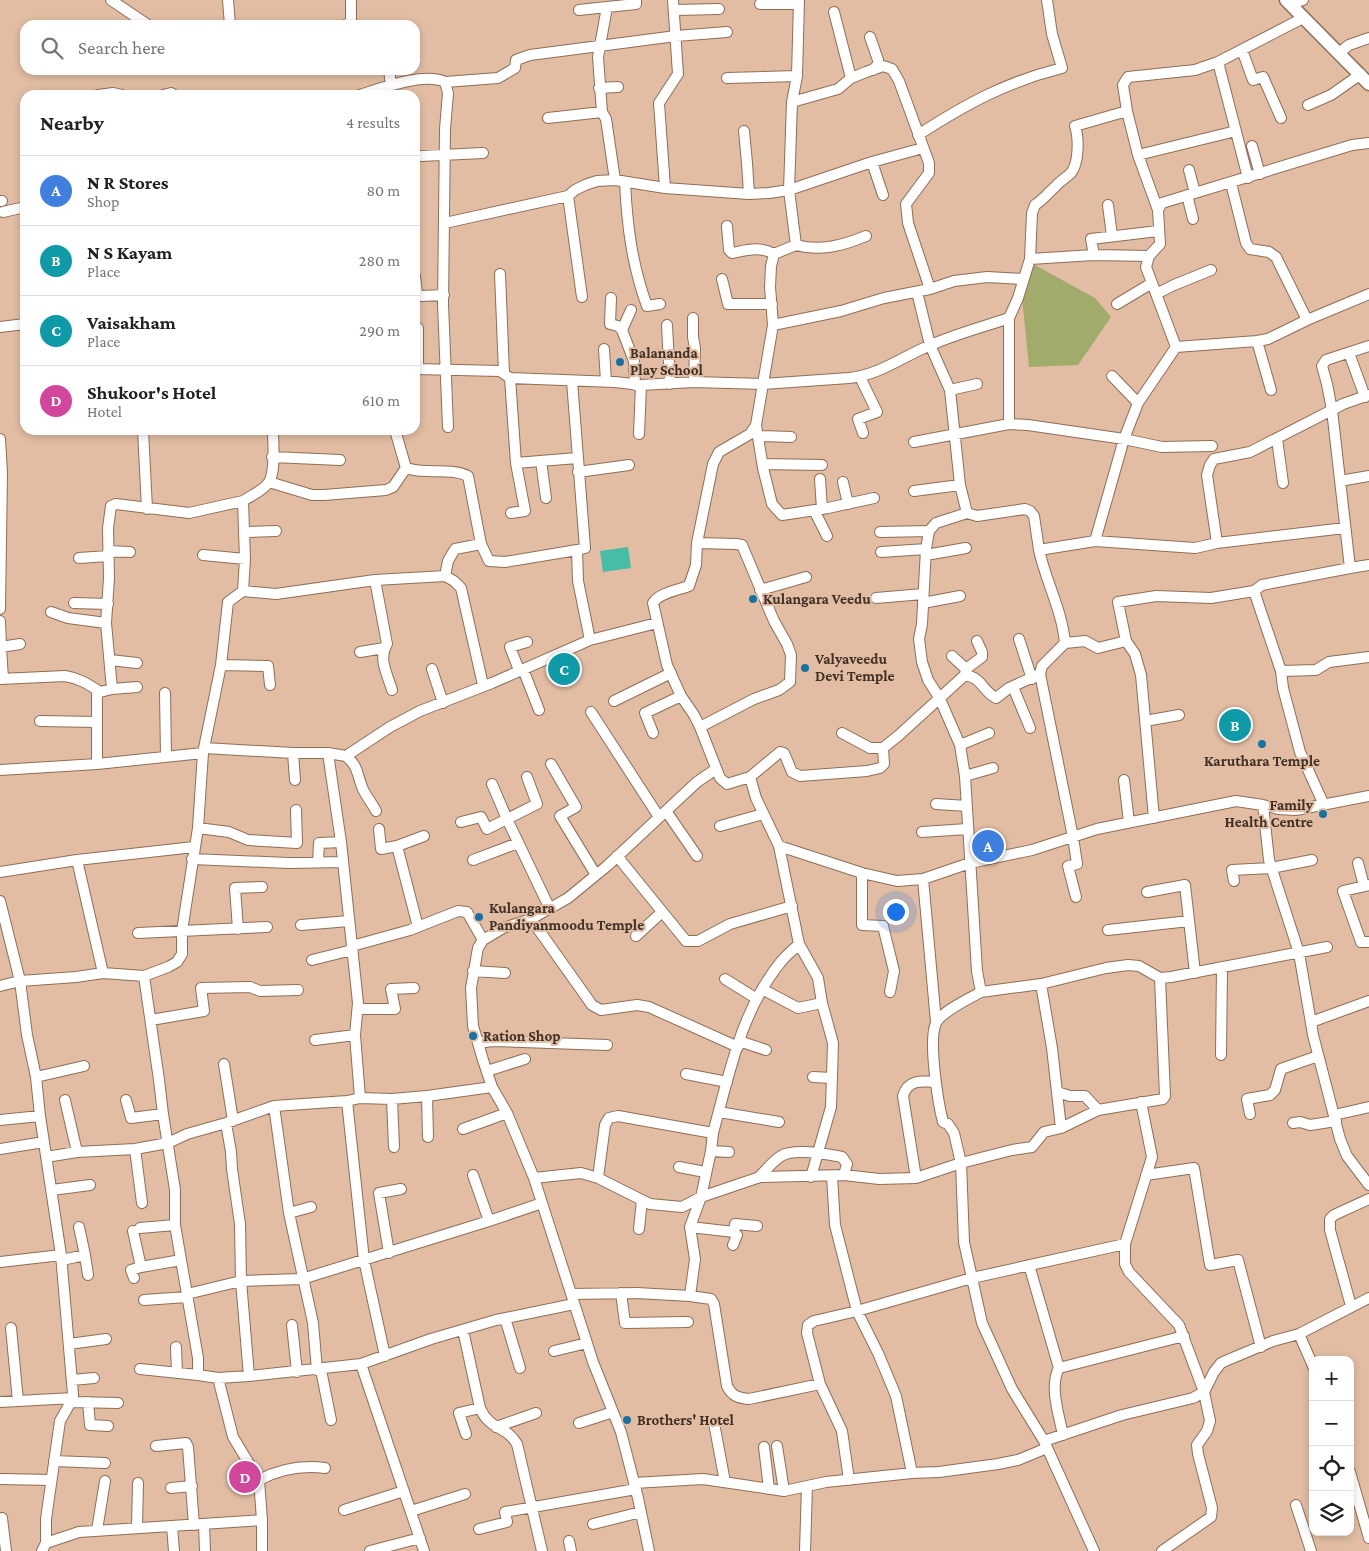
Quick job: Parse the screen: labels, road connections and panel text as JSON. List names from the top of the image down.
{
  "places": [
    "Balananda Play School",
    "Kulangara Veedu",
    "Valyaveedu Devi Temple",
    "Karuthara Temple",
    "Family Health Centre",
    "Kulangara Pandiyanmoodu Temple",
    "Ration Shop",
    "Brothers' Hotel"
  ],
  "page": {
    "search": "Search here",
    "heading": ["Nearby", "4 results"],
    "list": [
      {
        "mark": "A",
        "name": "N R Stores",
        "note": "Shop",
        "value": "80 m"
      },
      {
        "mark": "B",
        "name": "N S Kayam",
        "note": "Place",
        "value": "280 m"
      },
      {
        "mark": "C",
        "name": "Vaisakham",
        "note": "Place",
        "value": "290 m"
      },
      {
        "mark": "D",
        "name": "Shukoor's Hotel",
        "note": "Hotel",
        "value": "610 m"
      }
    ],
    "pins": [
      "C",
      "B",
      "A",
      "D"
    ],
    "map_buttons": ["+", "−"]
  }
}
